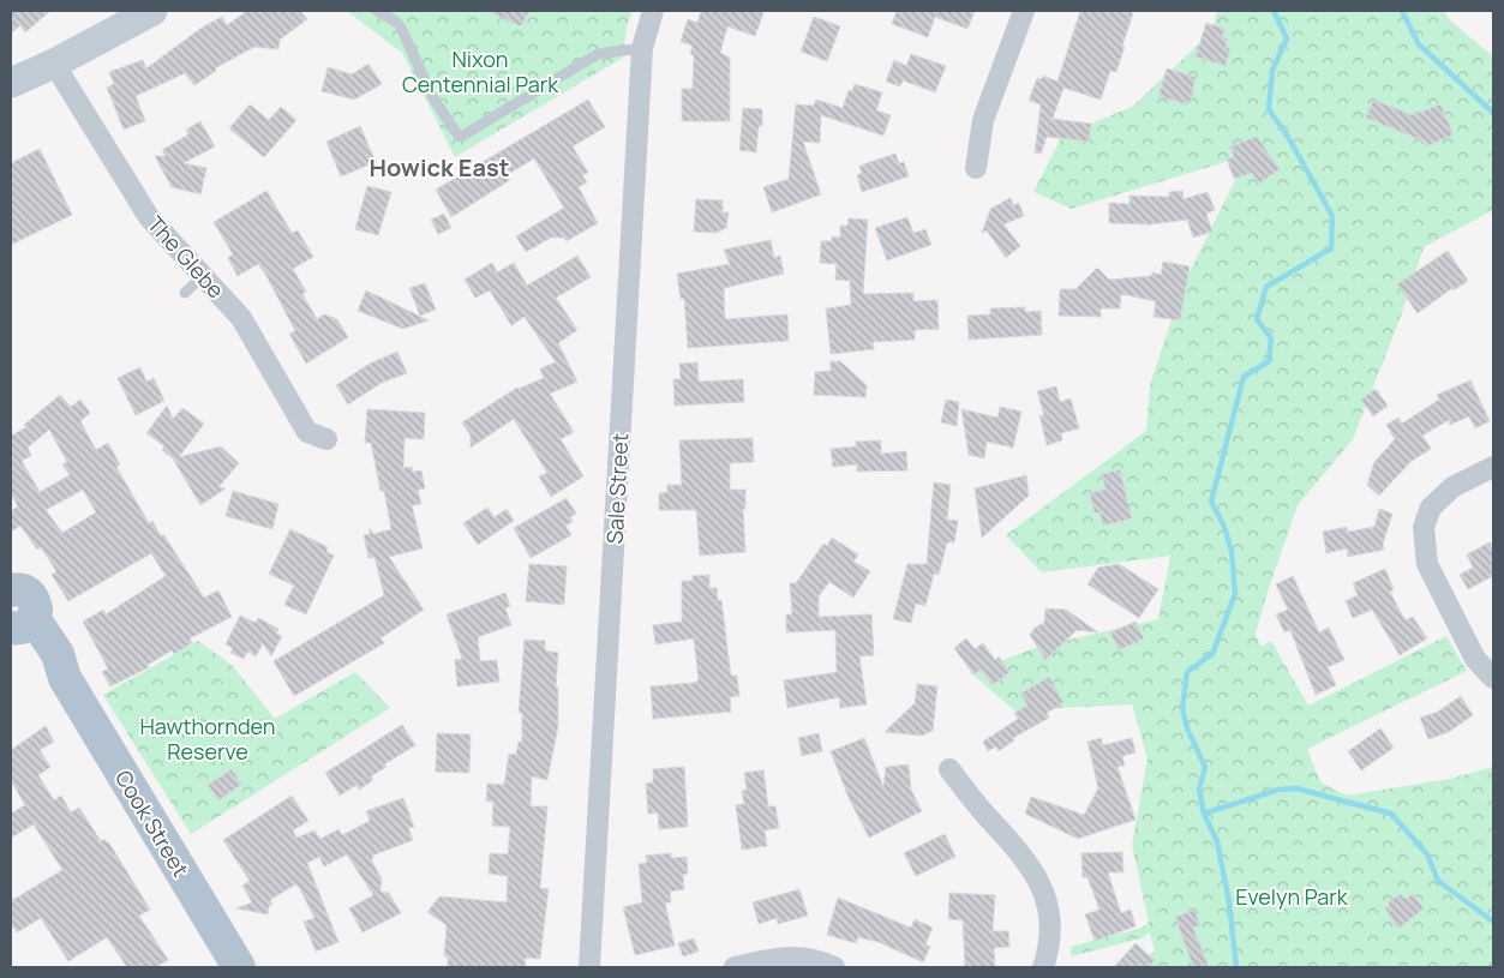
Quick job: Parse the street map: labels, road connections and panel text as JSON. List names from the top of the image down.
{
  "streets": {
    "main road": ["Cook Street"],
    "street": ["The Glebe", "Sale Street"]
  },
  "districts": ["Howick East"],
  "parks": ["Nixon Centennial Park", "Hawthornden Reserve", "Evelyn Park"]
}
